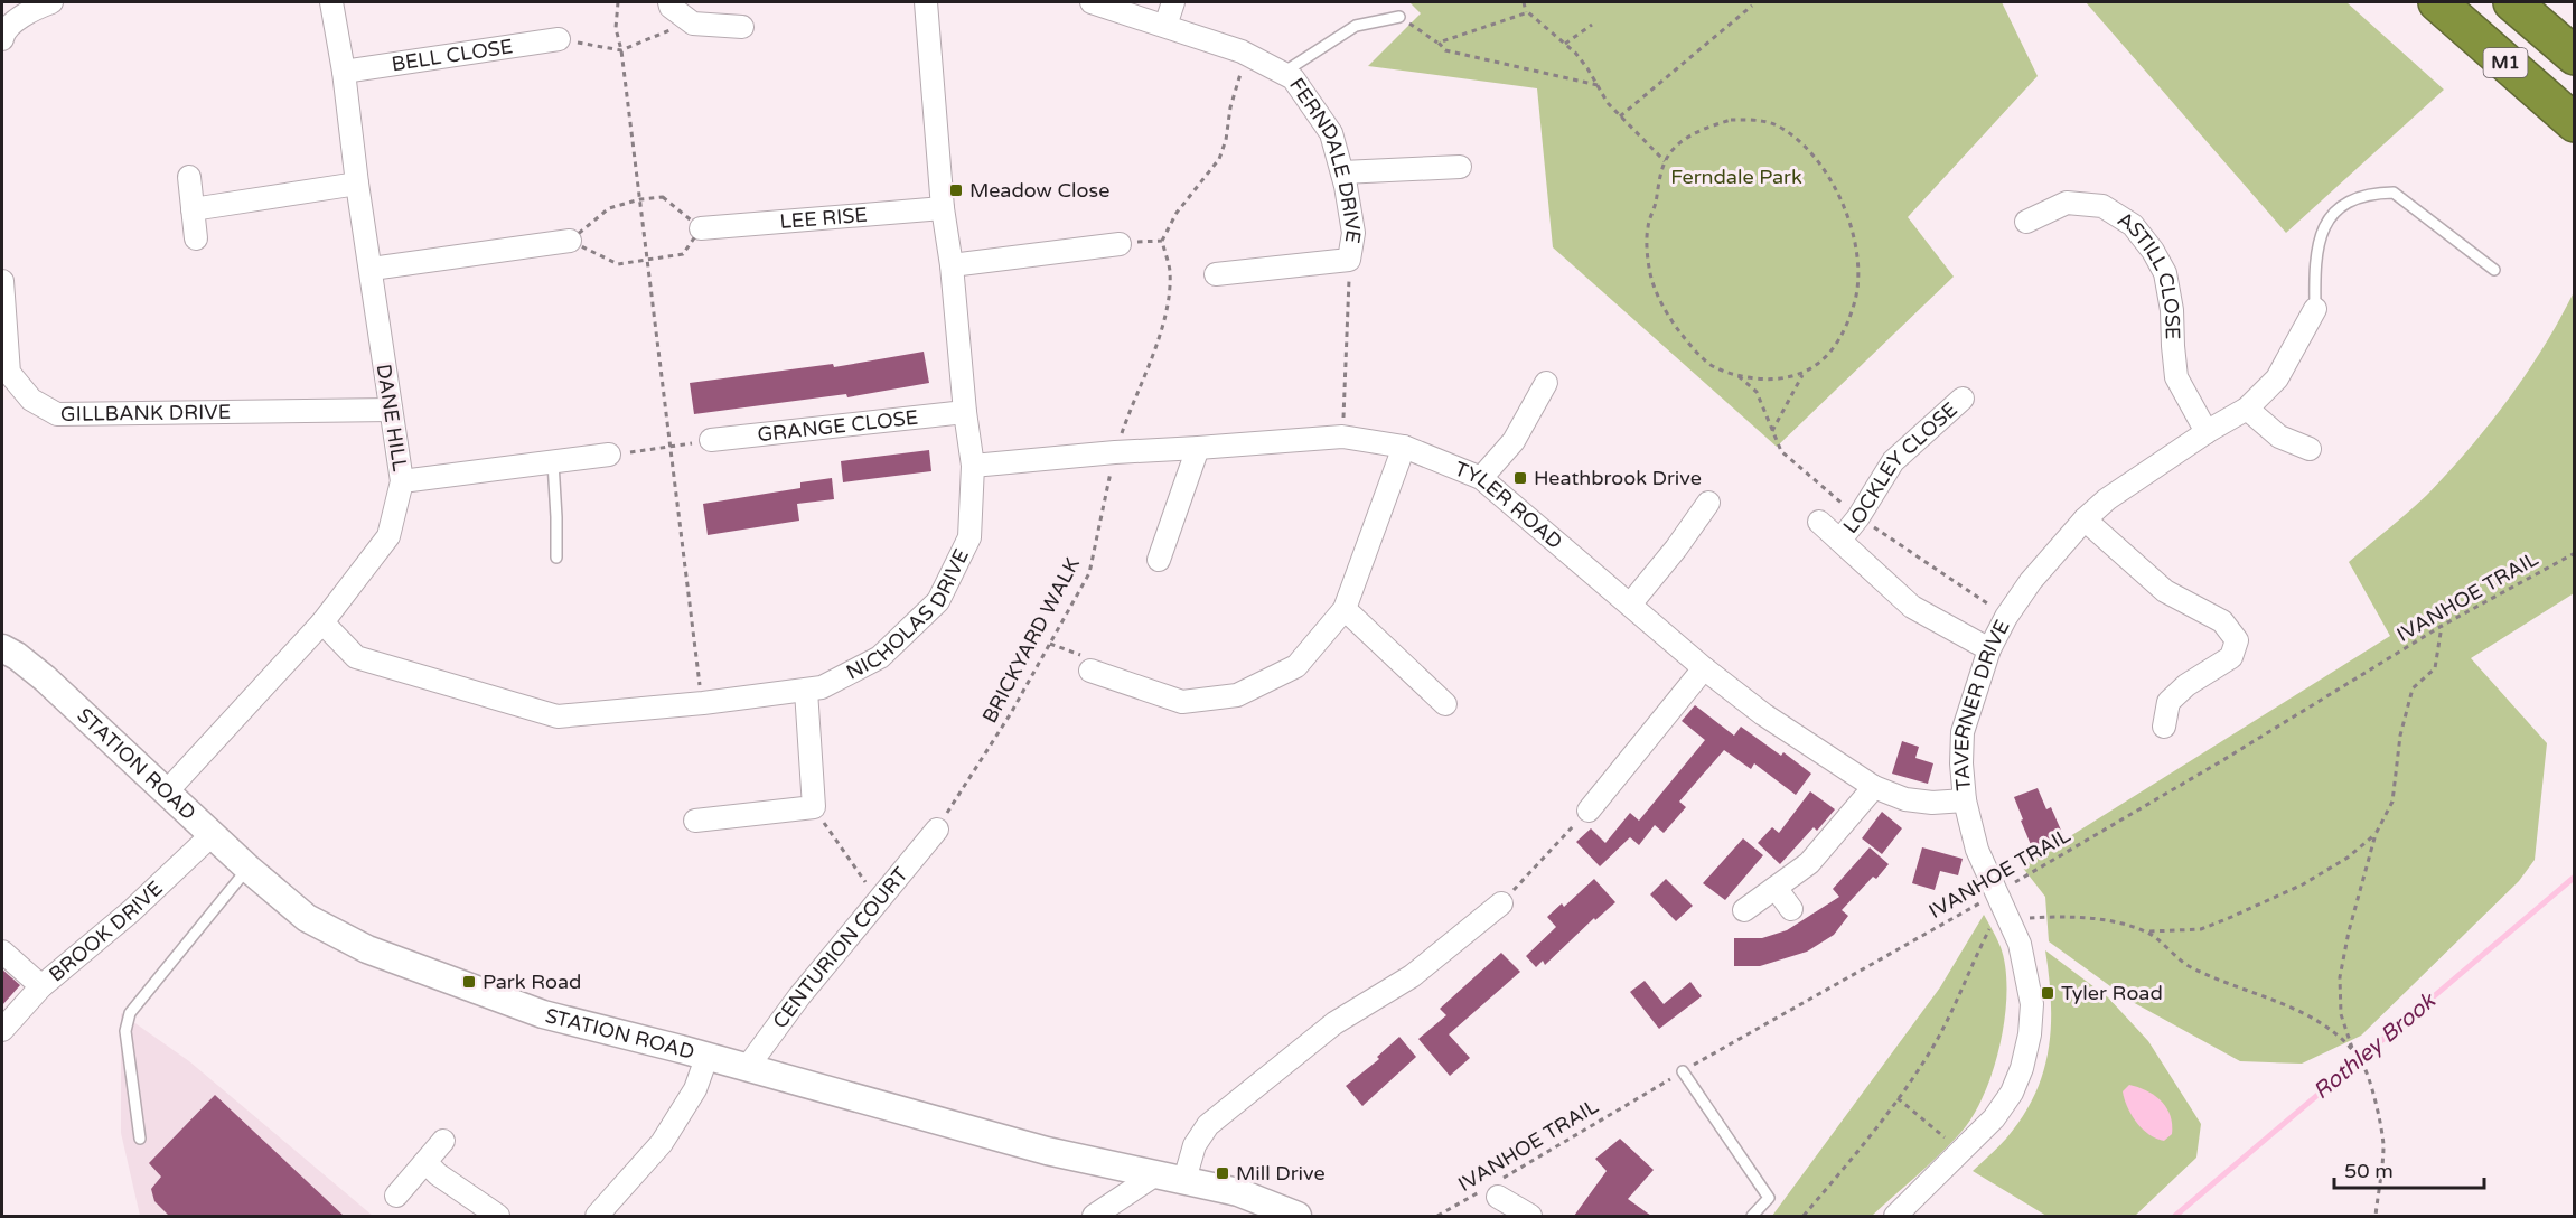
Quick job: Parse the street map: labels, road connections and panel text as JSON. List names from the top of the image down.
{
  "streets": {
    "highway": ["M1"],
    "street": [
      "BELL CLOSE",
      "FERNDALE DRIVE",
      "LEE RISE",
      "ASTILL CLOSE",
      "GILLBANK DRIVE",
      "DANE HILL",
      "GRANGE CLOSE",
      "LOCKLEY CLOSE",
      "TYLER ROAD",
      "NICHOLAS DRIVE",
      "TAVERNER DRIVE",
      "STATION ROAD",
      "BROOK DRIVE",
      "CENTURION COURT"
    ],
    "path": ["IVANHOE TRAIL", "BRICKYARD WALK"]
  },
  "crossings": [
    ["BELL CLOSE", "DANE HILL"],
    ["FERNDALE DRIVE", "BRICKYARD WALK"],
    ["LEE RISE", "NICHOLAS DRIVE"],
    ["ASTILL CLOSE", "TAVERNER DRIVE"],
    ["GILLBANK DRIVE", "DANE HILL"],
    ["DANE HILL", "NICHOLAS DRIVE"],
    ["DANE HILL", "STATION ROAD"],
    ["GRANGE CLOSE", "NICHOLAS DRIVE"],
    ["LOCKLEY CLOSE", "TAVERNER DRIVE"],
    ["TYLER ROAD", "NICHOLAS DRIVE"],
    ["TYLER ROAD", "BRICKYARD WALK"],
    ["TYLER ROAD", "TAVERNER DRIVE"],
    ["IVANHOE TRAIL", "TAVERNER DRIVE"],
    ["BRICKYARD WALK", "CENTURION COURT"],
    ["STATION ROAD", "BROOK DRIVE"],
    ["STATION ROAD", "CENTURION COURT"]
  ],
  "water": ["Rothley Brook"],
  "parks": ["Ferndale Park"],
  "places": {
    "transit": [
      "Meadow Close",
      "Heathbrook Drive",
      "Park Road",
      "Tyler Road",
      "Mill Drive"
    ]
  },
  "scale_bar": "50 m"
}
